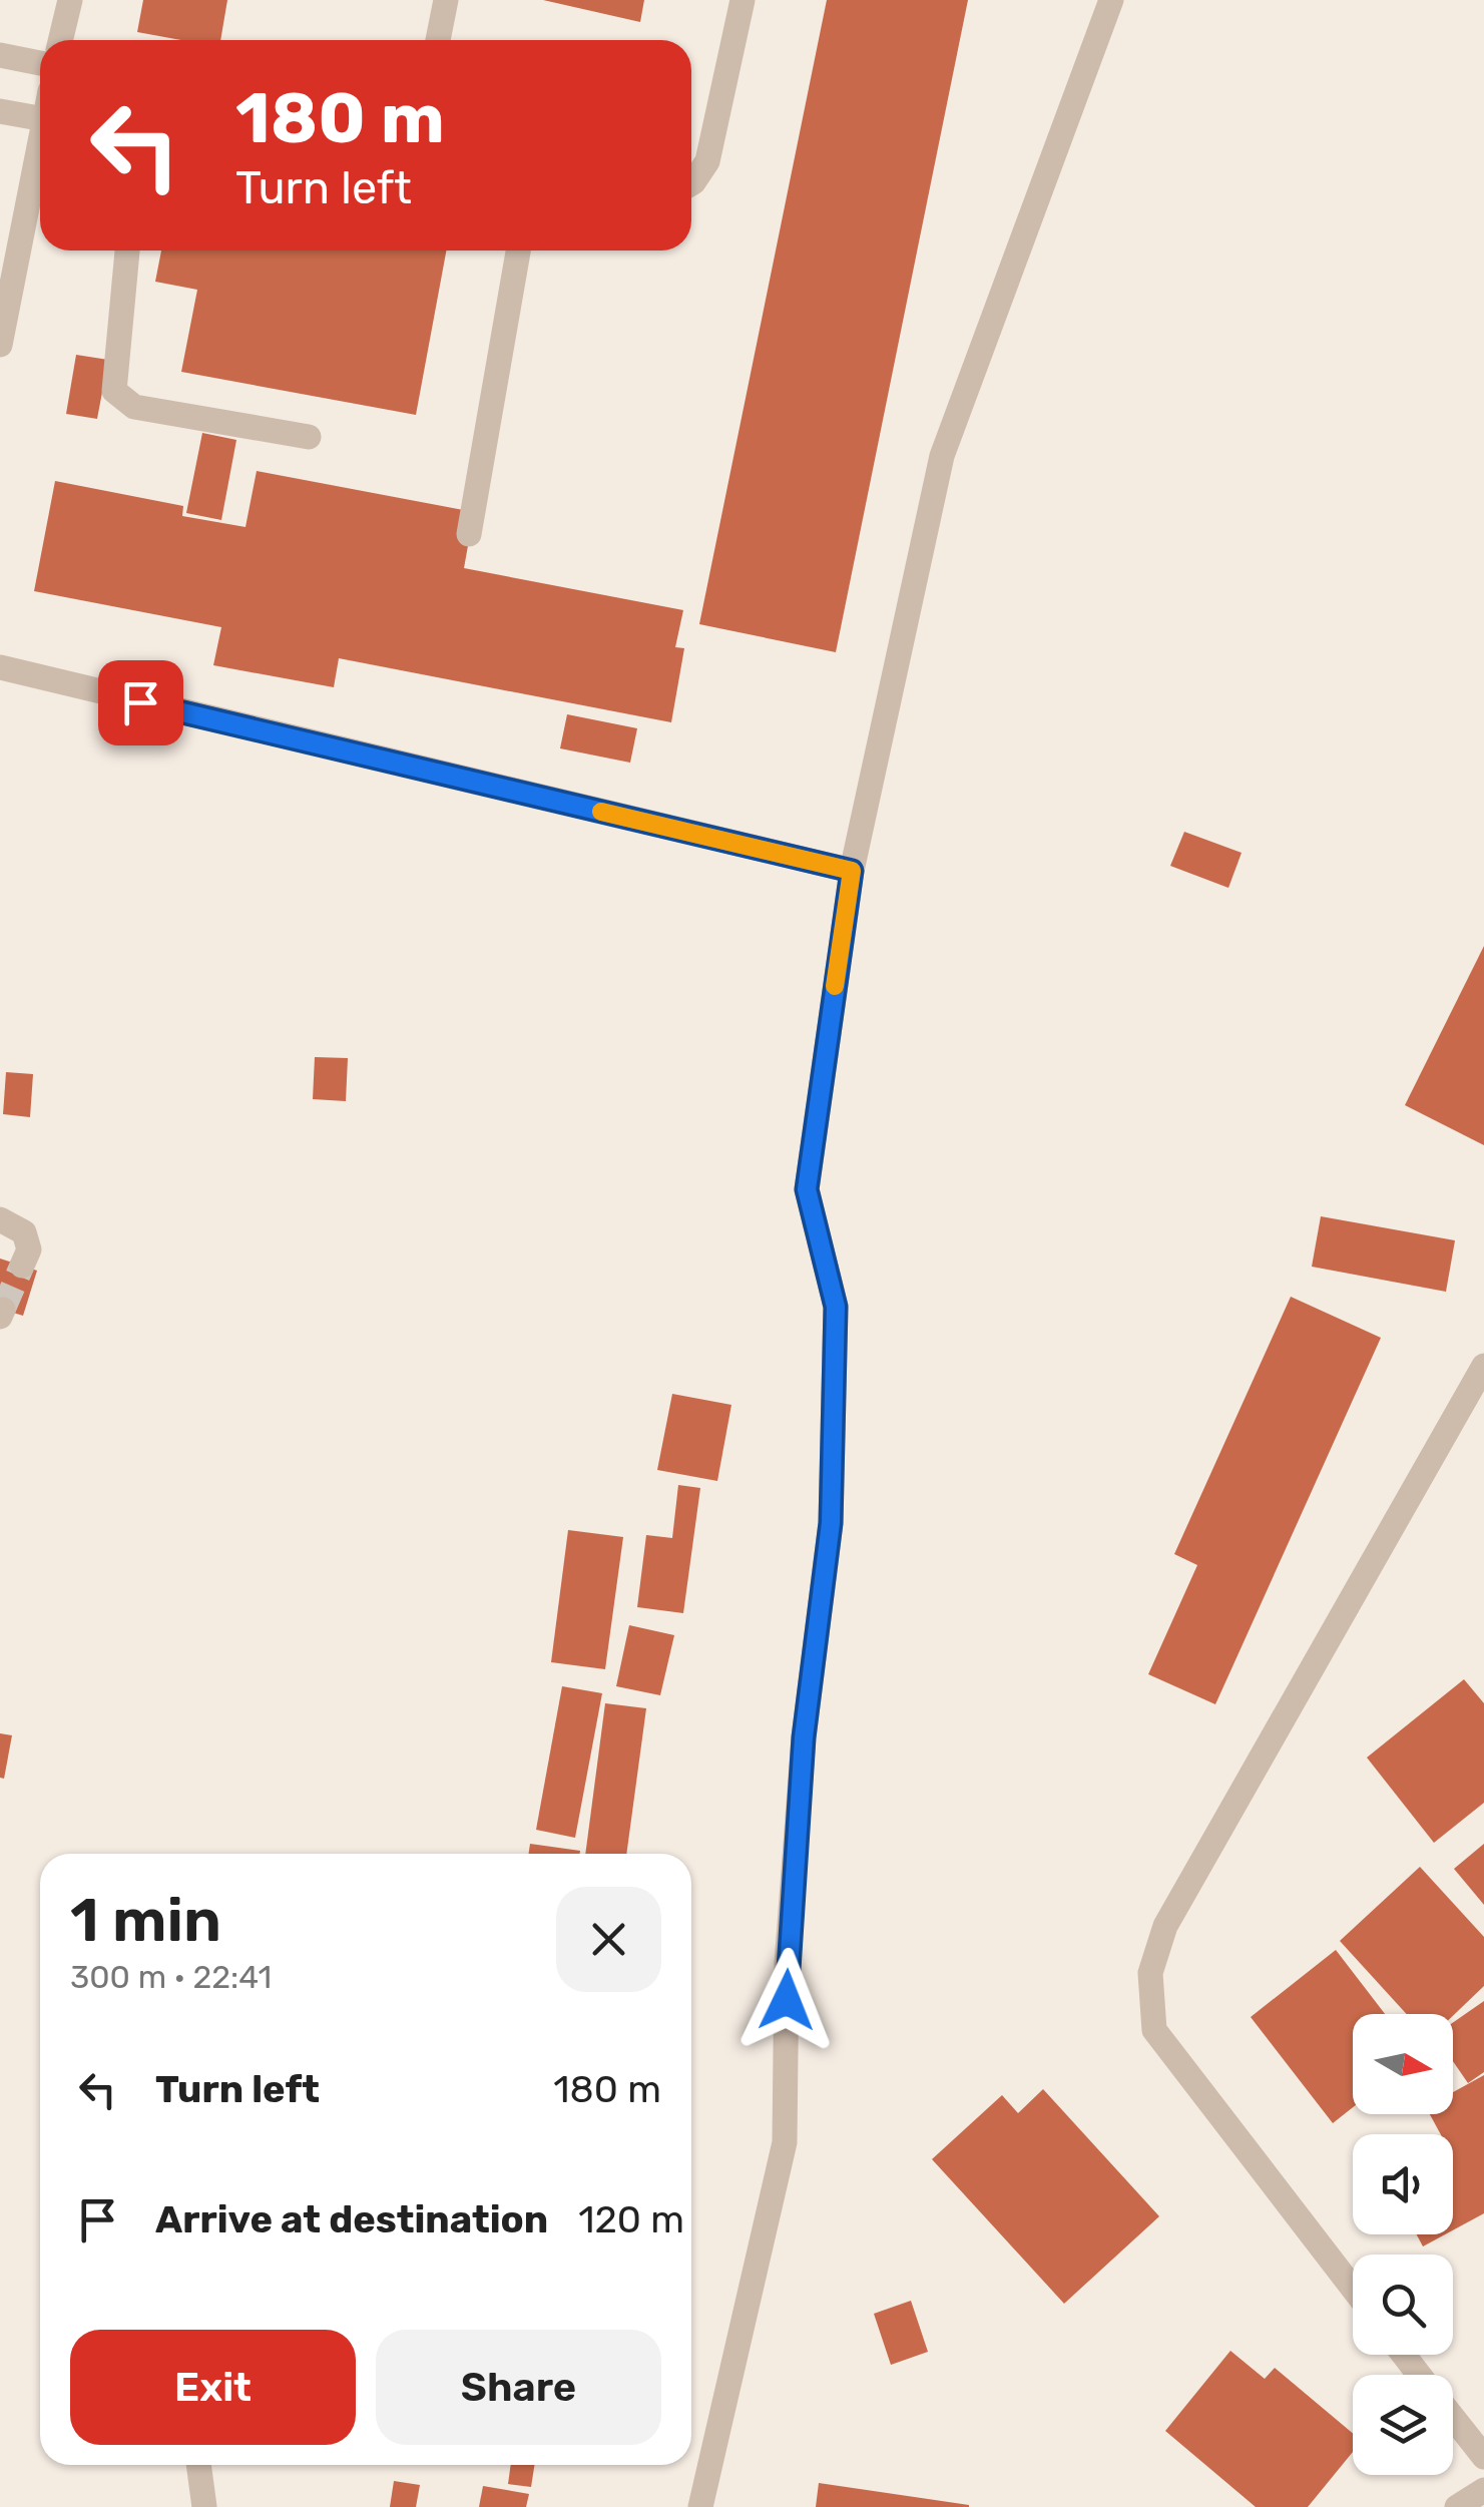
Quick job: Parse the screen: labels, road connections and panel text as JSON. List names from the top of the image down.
{
  "north": "right",
  "page": {
    "turn": ["180 m", "Turn left"],
    "heading": ["1 min", "300 m · 22:41"],
    "list": [
      {
        "name": "Turn left",
        "value": "180 m"
      },
      {
        "name": "Arrive at destination",
        "value": "120 m"
      }
    ],
    "buttons": ["Exit", "Share"]
  }
}
